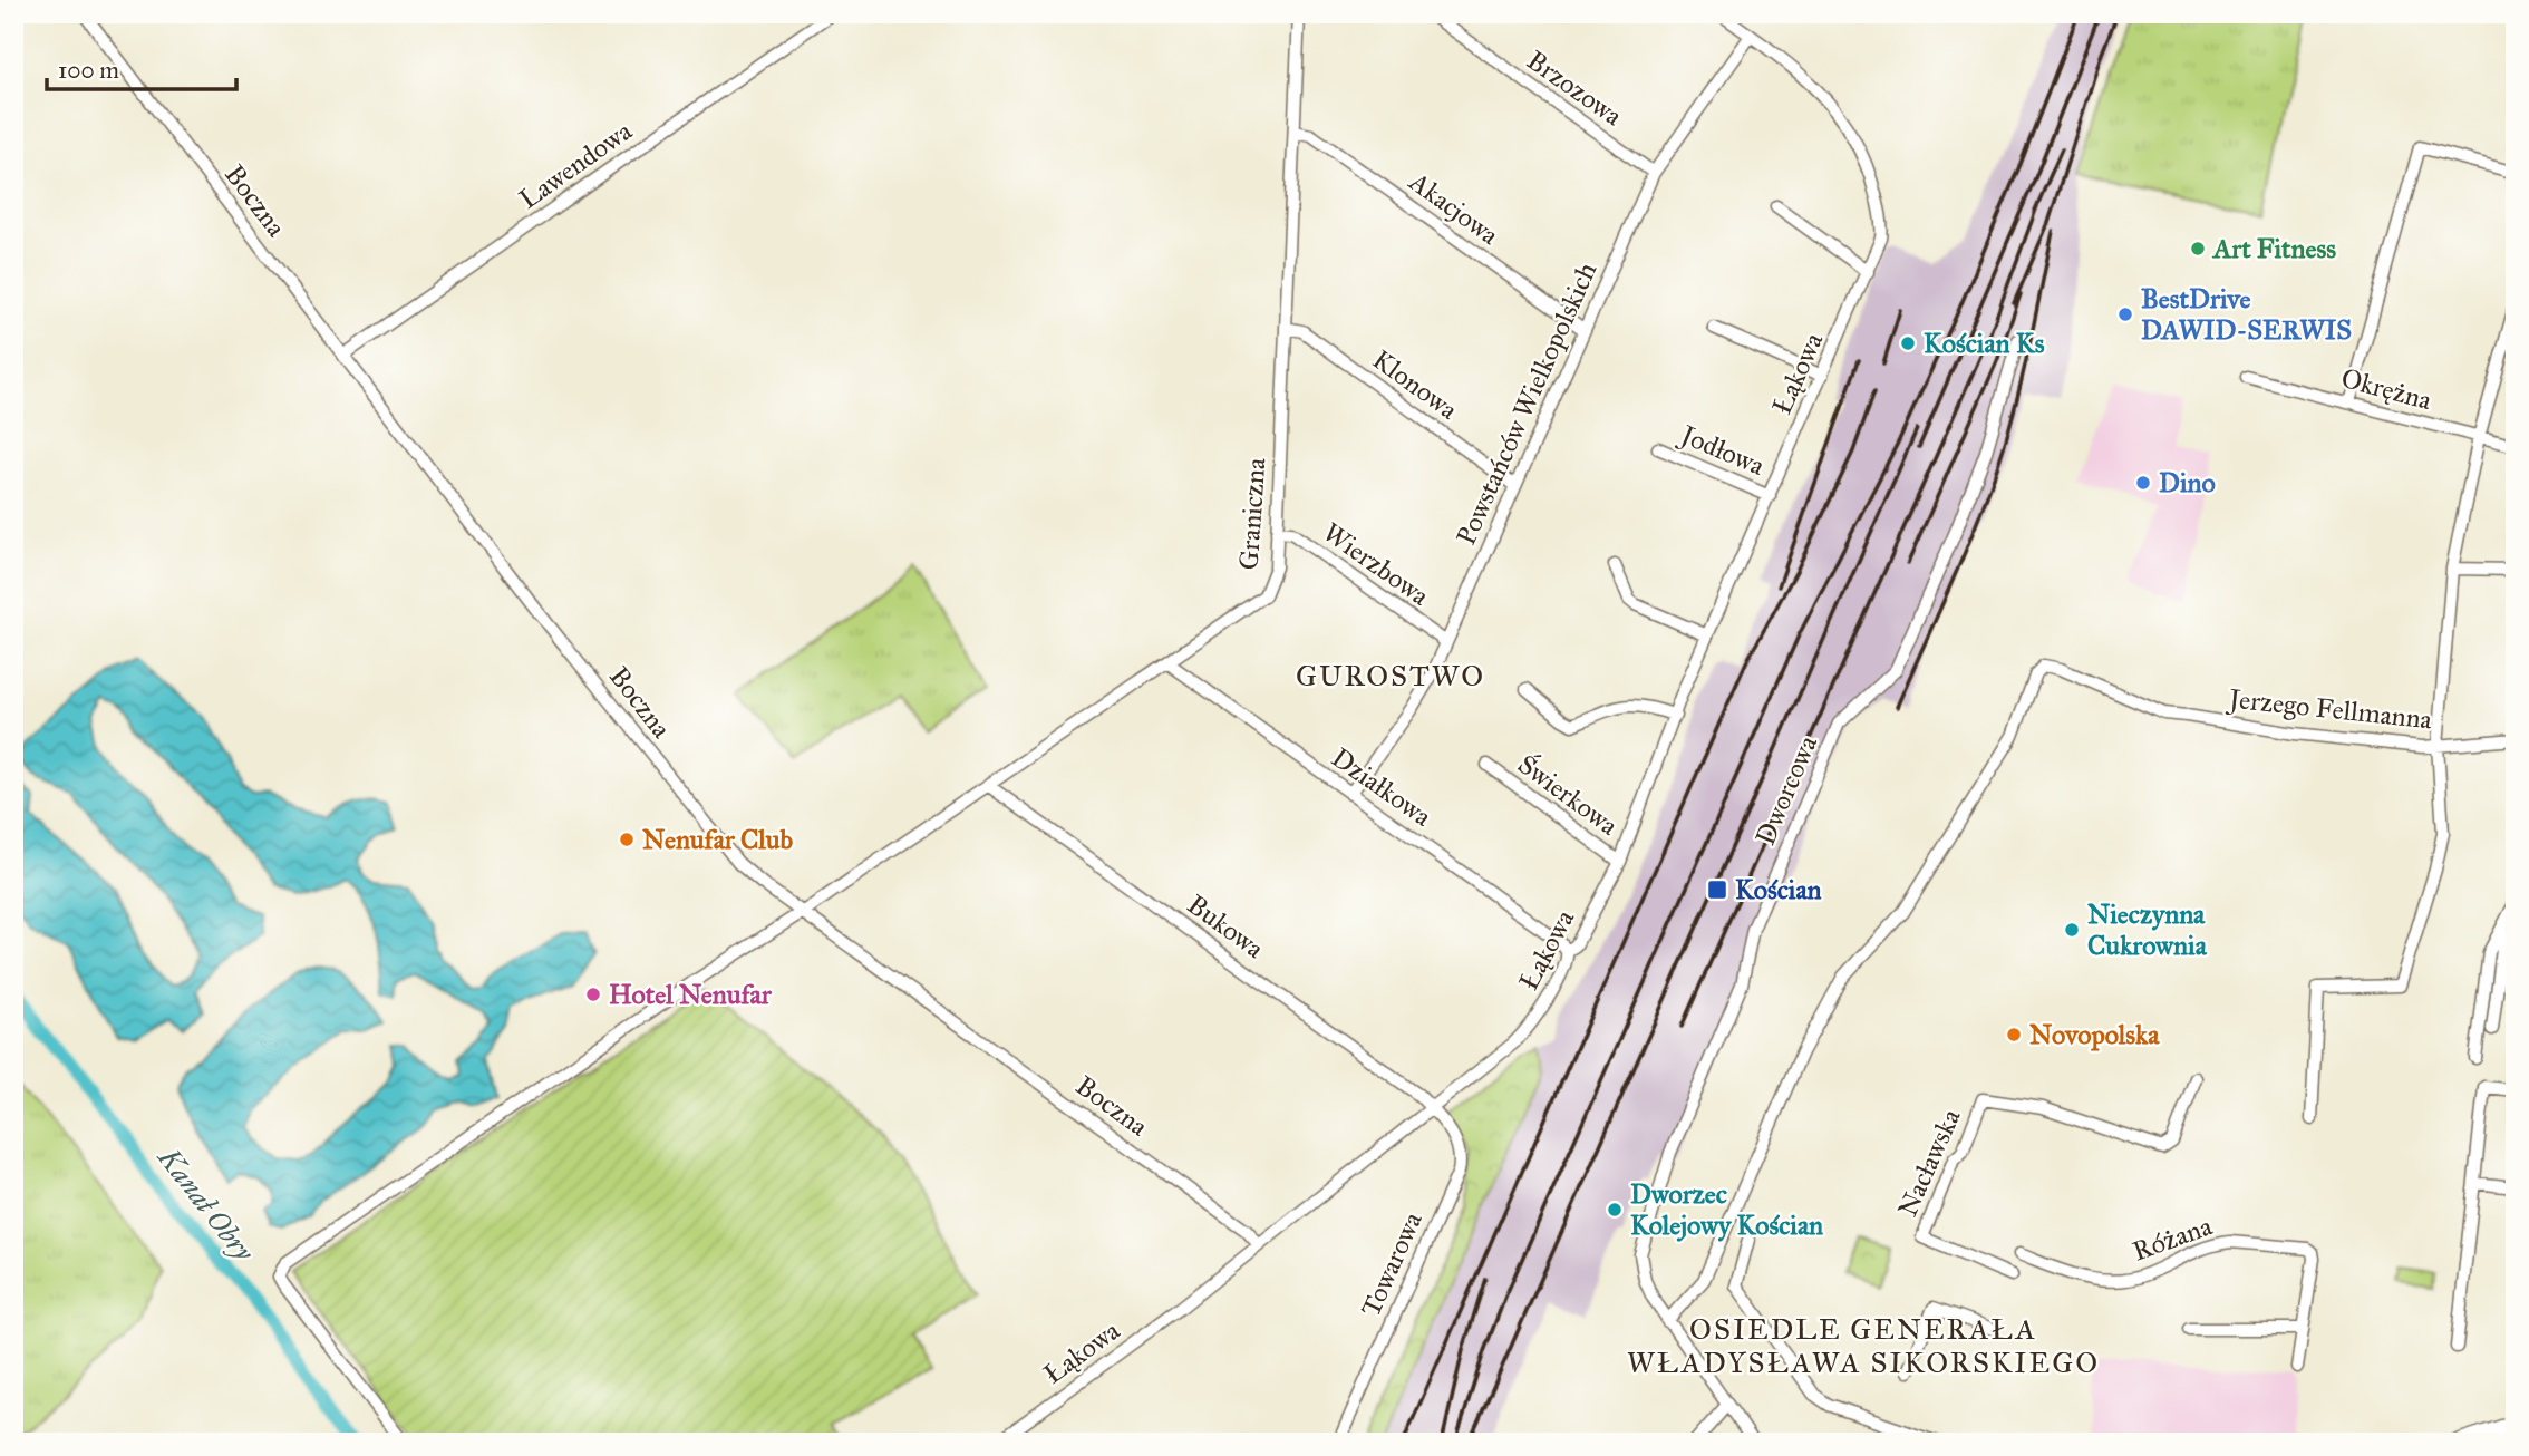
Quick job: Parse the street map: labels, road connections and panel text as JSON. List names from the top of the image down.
{
  "streets": {
    "street": [
      "Brzozowa",
      "Lawendowa",
      "Boczna",
      "Akacjowa",
      "Łąkowa",
      "Klonowa",
      "Okrężna",
      "Powstańców Wielkopolskich",
      "Jodłowa",
      "Graniczna",
      "Wierzbowa",
      "Jerzego Fellmanna",
      "Działkowa",
      "Dworcowa",
      "Świerkowa",
      "Bukowa",
      "Nacławska",
      "Różana",
      "Towarowa"
    ]
  },
  "crossings": [
    ["Brzozowa", "Powstańców Wielkopolskich"],
    ["Lawendowa", "Boczna"],
    ["Boczna", "Łąkowa"],
    ["Boczna", "Graniczna"],
    ["Akacjowa", "Powstańców Wielkopolskich"],
    ["Akacjowa", "Graniczna"],
    ["Łąkowa", "Powstańców Wielkopolskich"],
    ["Łąkowa", "Jodłowa"],
    ["Łąkowa", "Działkowa"],
    ["Łąkowa", "Świerkowa"],
    ["Łąkowa", "Bukowa"],
    ["Łąkowa", "Towarowa"],
    ["Klonowa", "Powstańców Wielkopolskich"],
    ["Klonowa", "Graniczna"],
    ["Powstańców Wielkopolskich", "Wierzbowa"],
    ["Powstańców Wielkopolskich", "Działkowa"],
    ["Graniczna", "Wierzbowa"],
    ["Graniczna", "Działkowa"],
    ["Graniczna", "Bukowa"],
    ["Jerzego Fellmanna", "Dworcowa"],
    ["Bukowa", "Towarowa"]
  ],
  "districts": ["GUROSTWO", "OSIEDLE GENERAŁA WŁADYSŁAWA SIKORSKIEGO"],
  "water": ["Kanał Obry"],
  "places": {
    "other": [
      "Art Fitness",
      "BestDrive DAWID-SERWIS",
      "Kościan Ks",
      "Dino",
      "Nenufar Club",
      "Nieczynna Cukrownia",
      "Hotel Nenufar",
      "Novopolska",
      "Dworzec Kolejowy Kościan"
    ],
    "transit": ["Kościan"]
  },
  "scale_bar": "100 m"
}
